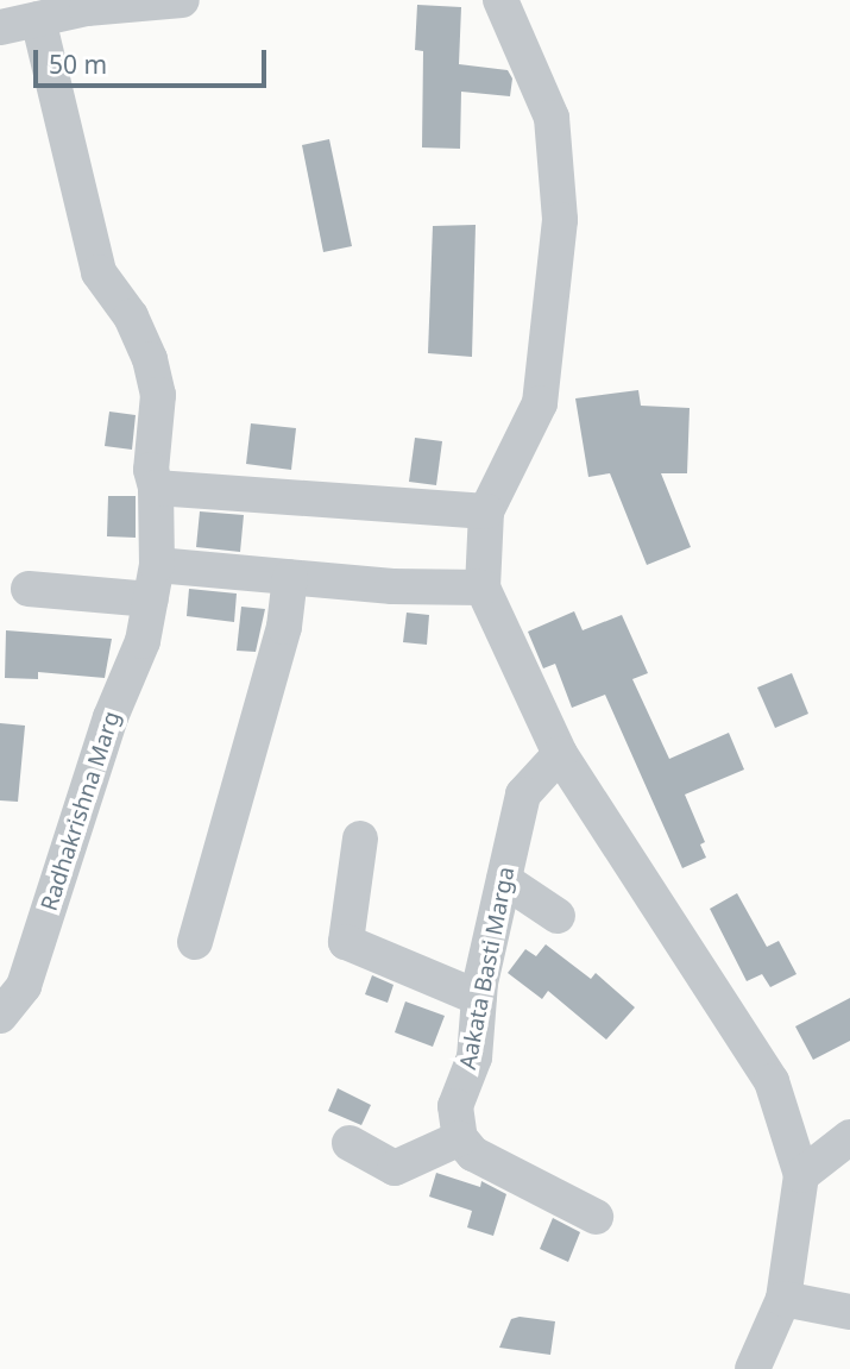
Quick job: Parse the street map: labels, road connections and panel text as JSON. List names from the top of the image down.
{
  "streets": {
    "street": ["Radhakrishna Marg", "Aakata Basti Marga"]
  },
  "scale_bar": "50 m"
}
